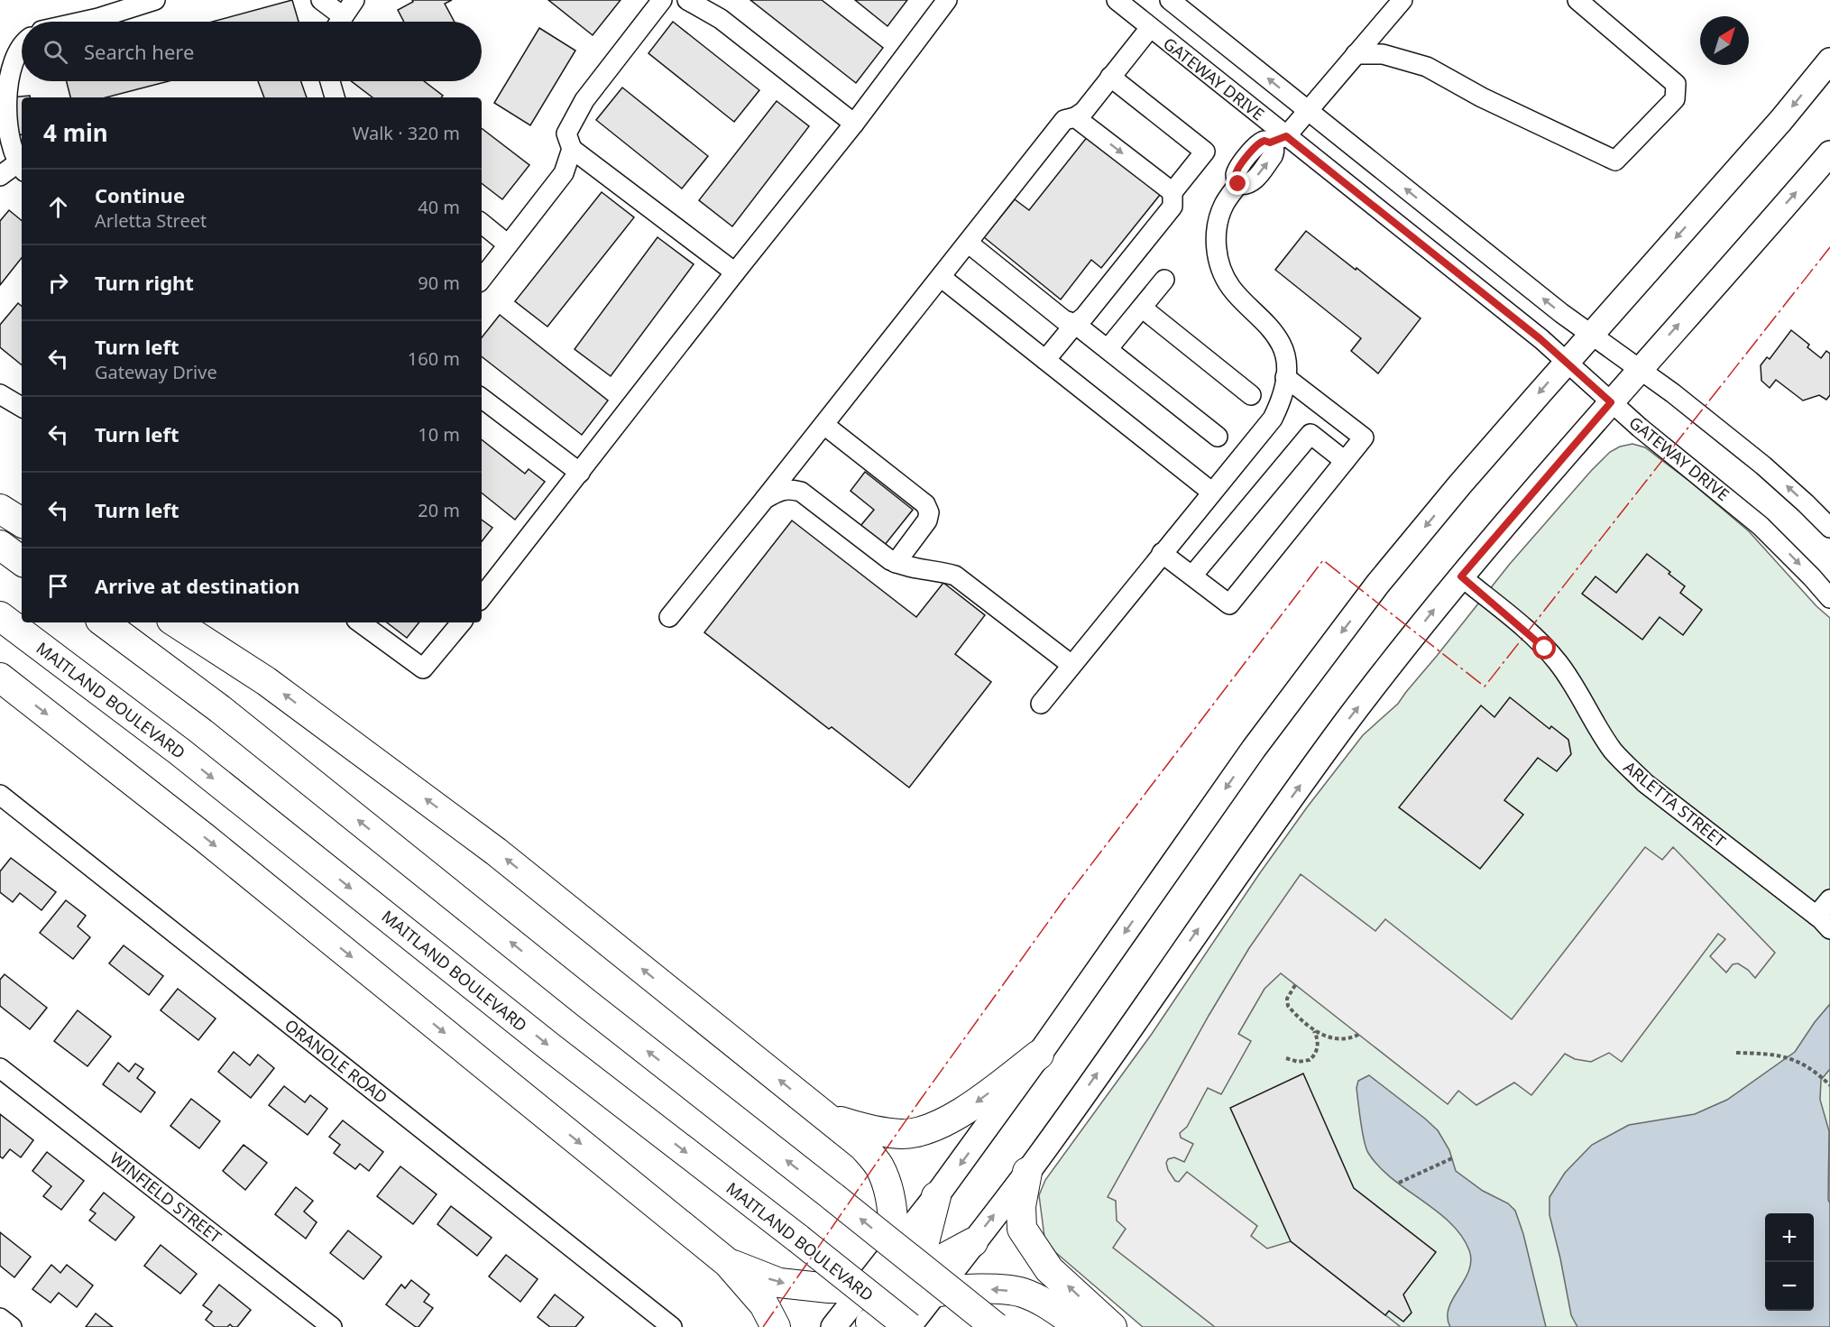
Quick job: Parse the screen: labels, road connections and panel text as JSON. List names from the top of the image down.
{
  "streets": {
    "highway": ["MAITLAND BOULEVARD"],
    "street": [
      "GATEWAY DRIVE",
      "ARLETTA STREET",
      "ORANOLE ROAD",
      "WINFIELD STREET"
    ]
  },
  "north": "top right",
  "page": {
    "search": "Search here",
    "heading": ["4 min", "Walk · 320 m"],
    "list": [
      ["Continue", "Arletta Street", "40 m"],
      ["Turn right", "90 m"],
      ["Turn left", "Gateway Drive", "160 m"],
      ["Turn left", "10 m"],
      ["Turn left", "20 m"],
      "Arrive at destination"
    ],
    "map_buttons": ["+", "−"]
  }
}
